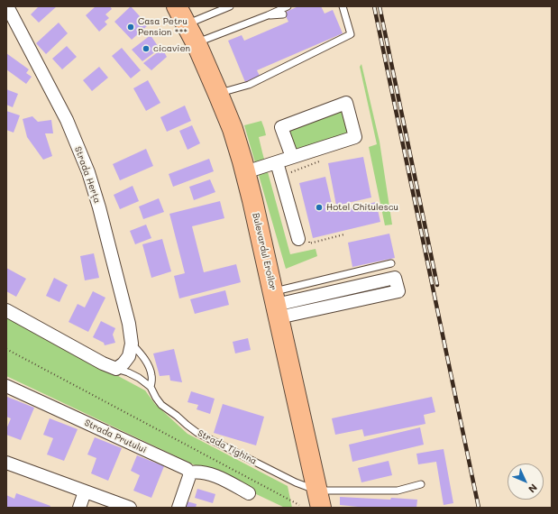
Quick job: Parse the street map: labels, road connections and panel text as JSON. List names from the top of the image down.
{
  "streets": {
    "main road": ["Bulevardul Eroilor"],
    "street": ["Strada Herța", "Strada Prutului"],
    "lane": ["Strada Tighina"]
  },
  "crossings": [
    ["Bulevardul Eroilor", "Strada Tighina"]
  ],
  "places": ["Casa Petru Pension ***", "cicavien", "Hotel Chitulescu"],
  "north": "bottom right"
}
